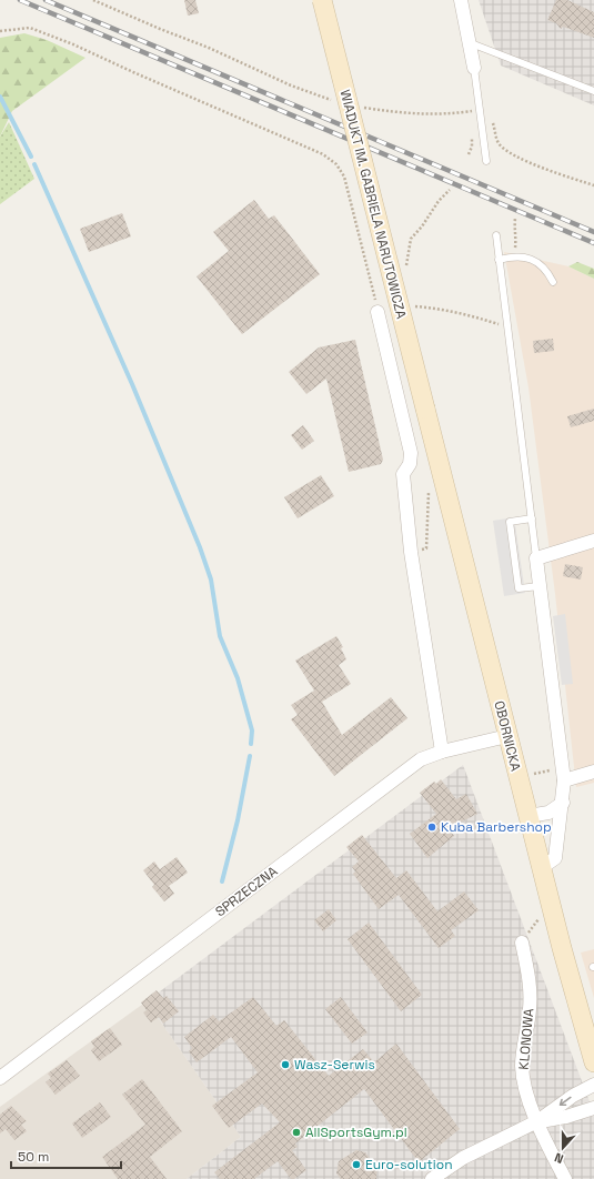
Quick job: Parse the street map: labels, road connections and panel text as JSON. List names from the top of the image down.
{
  "streets": {
    "main road": ["WIADUKT IM. GABRIELA NARUTOWICZA", "OBORNICKA"],
    "street": ["SPRZECZNA", "KLONOWA"]
  },
  "crossings": [
    ["WIADUKT IM. GABRIELA NARUTOWICZA", "OBORNICKA"],
    ["OBORNICKA", "SPRZECZNA"]
  ],
  "places": [
    "Kuba Barbershop",
    "Wasz-Serwis",
    "AllSportsGym.pl",
    "Euro-solution"
  ],
  "scale_bar": "50 m",
  "north": "bottom"
}
